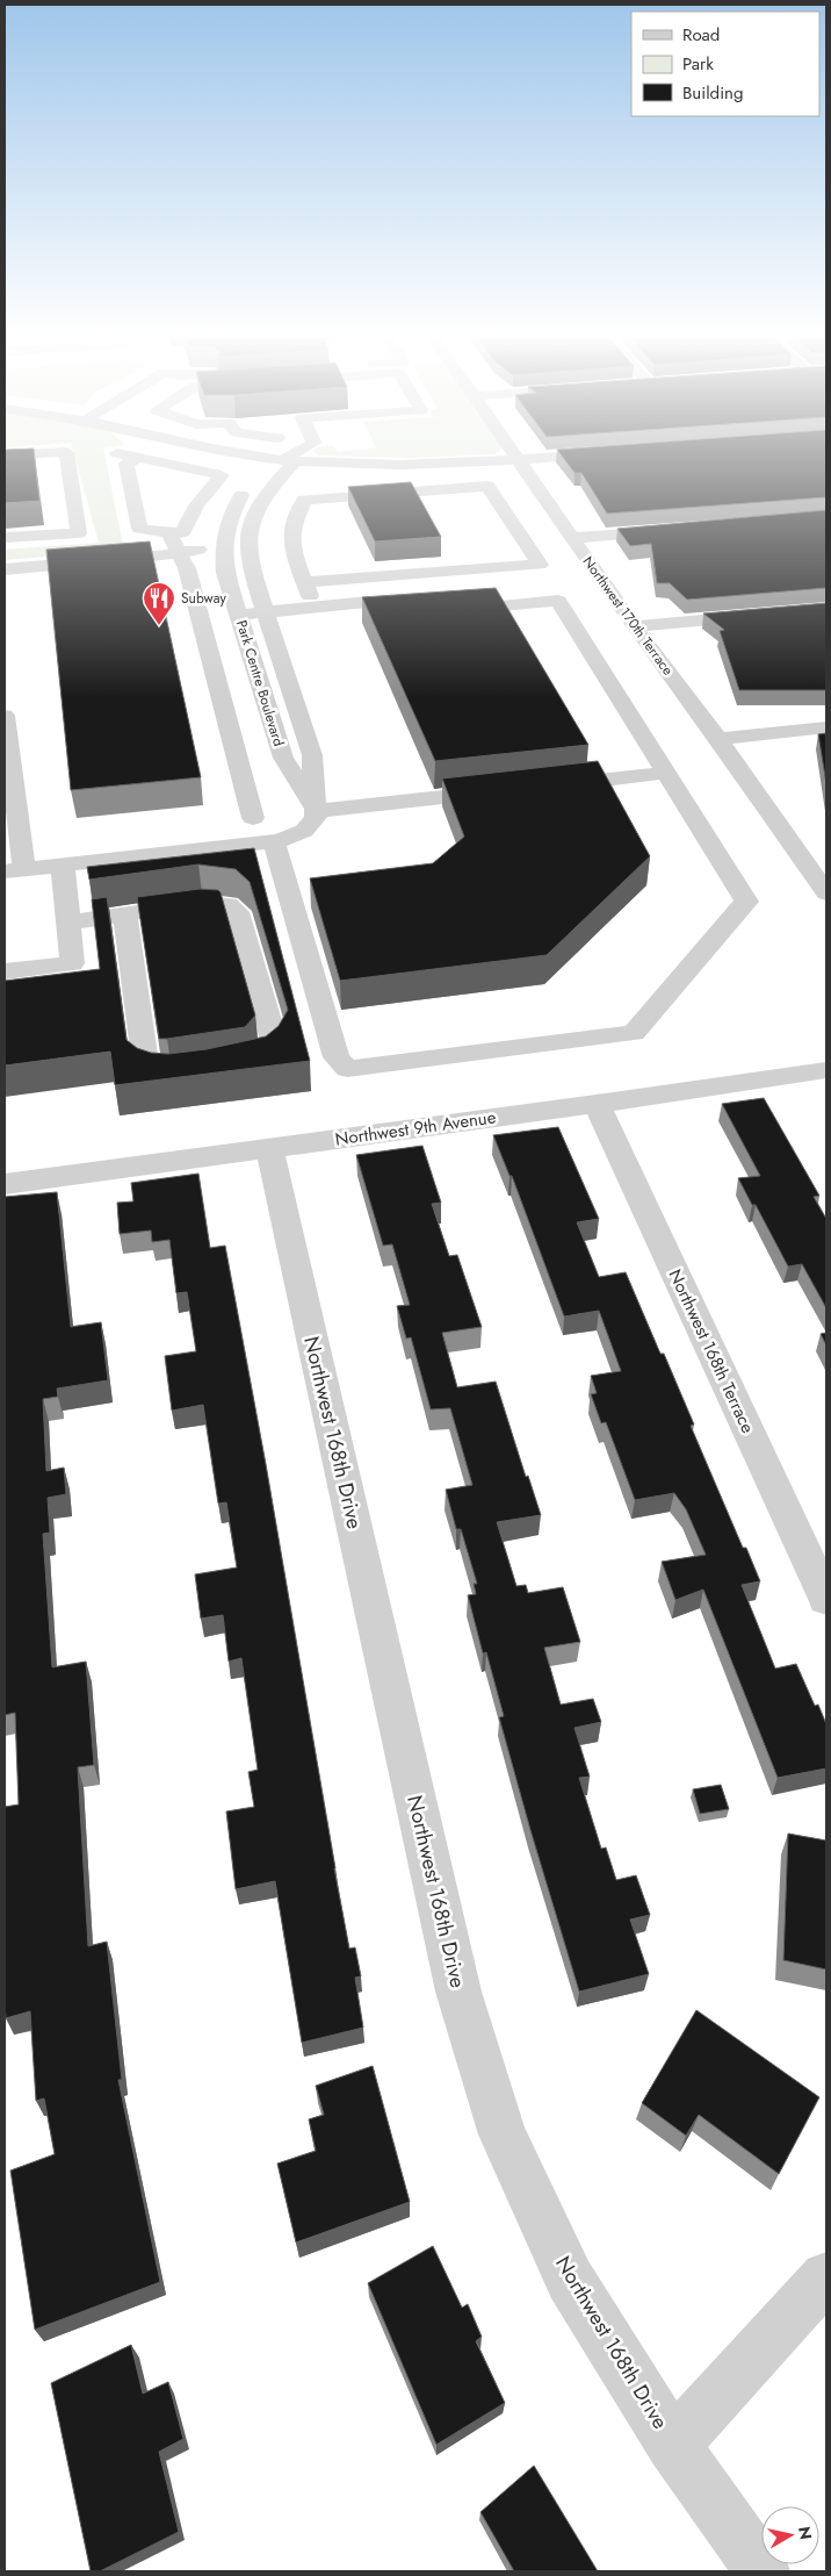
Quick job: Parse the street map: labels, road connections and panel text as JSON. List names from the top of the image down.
{
  "streets": {
    "street": [
      "Northwest 170th Terrace",
      "Park Centre Boulevard",
      "Northwest 9th Avenue",
      "Northwest 168th Terrace",
      "Northwest 168th Drive"
    ]
  },
  "crossings": [
    ["Northwest 9th Avenue", "Northwest 168th Terrace"],
    ["Northwest 9th Avenue", "Northwest 168th Drive"]
  ],
  "places": {
    "restaurant": ["Subway"]
  },
  "legend": ["Road", "Park", "Building"],
  "north": "right"
}
